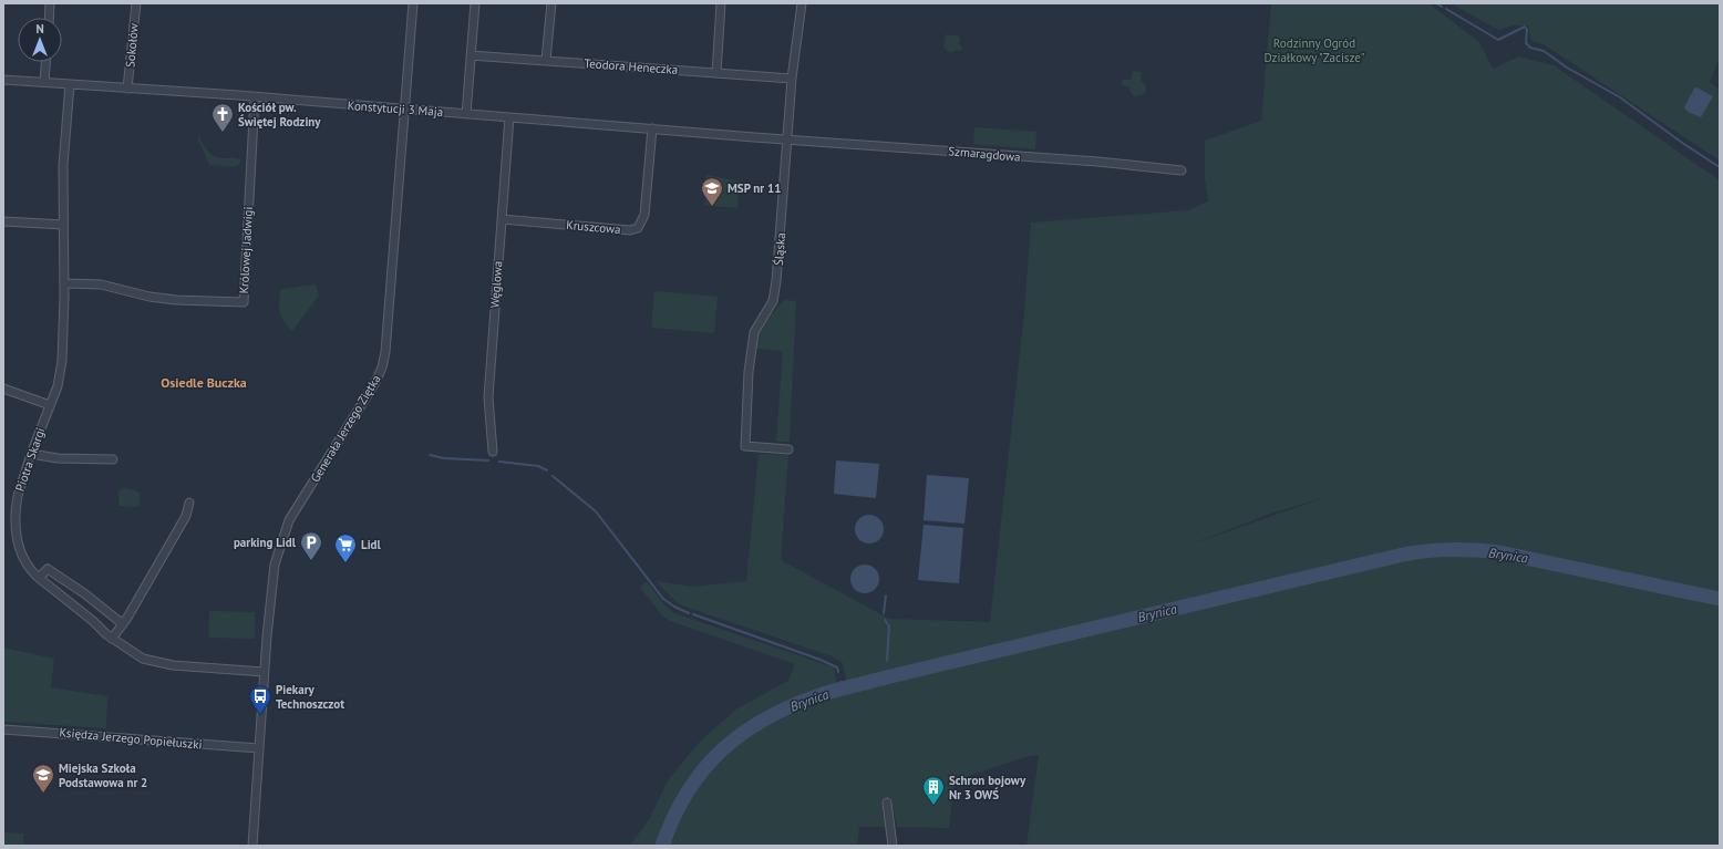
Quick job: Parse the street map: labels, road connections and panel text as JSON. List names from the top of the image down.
{
  "streets": {
    "street": [
      "Sokołów",
      "Teodora Heneczka",
      "Konstytucji 3 Maja",
      "Szmaragdowa",
      "Kruszcowa",
      "Śląska",
      "Królowej Jadwigi",
      "Węglowa",
      "Generała Jerzego Ziętka",
      "Piotra Skargi",
      "Księdza Jerzego Popiełuszki"
    ]
  },
  "crossings": [
    ["Sokołów", "Konstytucji 3 Maja"],
    ["Teodora Heneczka", "Śląska"],
    ["Konstytucji 3 Maja", "Szmaragdowa"],
    ["Konstytucji 3 Maja", "Kruszcowa"],
    ["Konstytucji 3 Maja", "Śląska"],
    ["Konstytucji 3 Maja", "Królowej Jadwigi"],
    ["Konstytucji 3 Maja", "Węglowa"],
    ["Konstytucji 3 Maja", "Generała Jerzego Ziętka"],
    ["Konstytucji 3 Maja", "Piotra Skargi"],
    ["Szmaragdowa", "Śląska"],
    ["Kruszcowa", "Węglowa"],
    ["Królowej Jadwigi", "Piotra Skargi"],
    ["Generała Jerzego Ziętka", "Piotra Skargi"],
    ["Generała Jerzego Ziętka", "Księdza Jerzego Popiełuszki"]
  ],
  "districts": ["Osiedle Buczka"],
  "water": ["Brynica"],
  "parks": ["Rodzinny Ogród Działkowy \"Zacisze\""],
  "places": {
    "church": ["Kościół pw. Świętej Rodziny"],
    "school or university": ["MSP nr 11", "Miejska Szkoła Podstawowa nr 2"],
    "parking": ["parking Lidl"],
    "supermarket": ["Lidl"],
    "bus stop": ["Piekary Technoszczot"],
    "building": ["Schron bojowy Nr 3 OWŚ"]
  },
  "north": "top"
}
